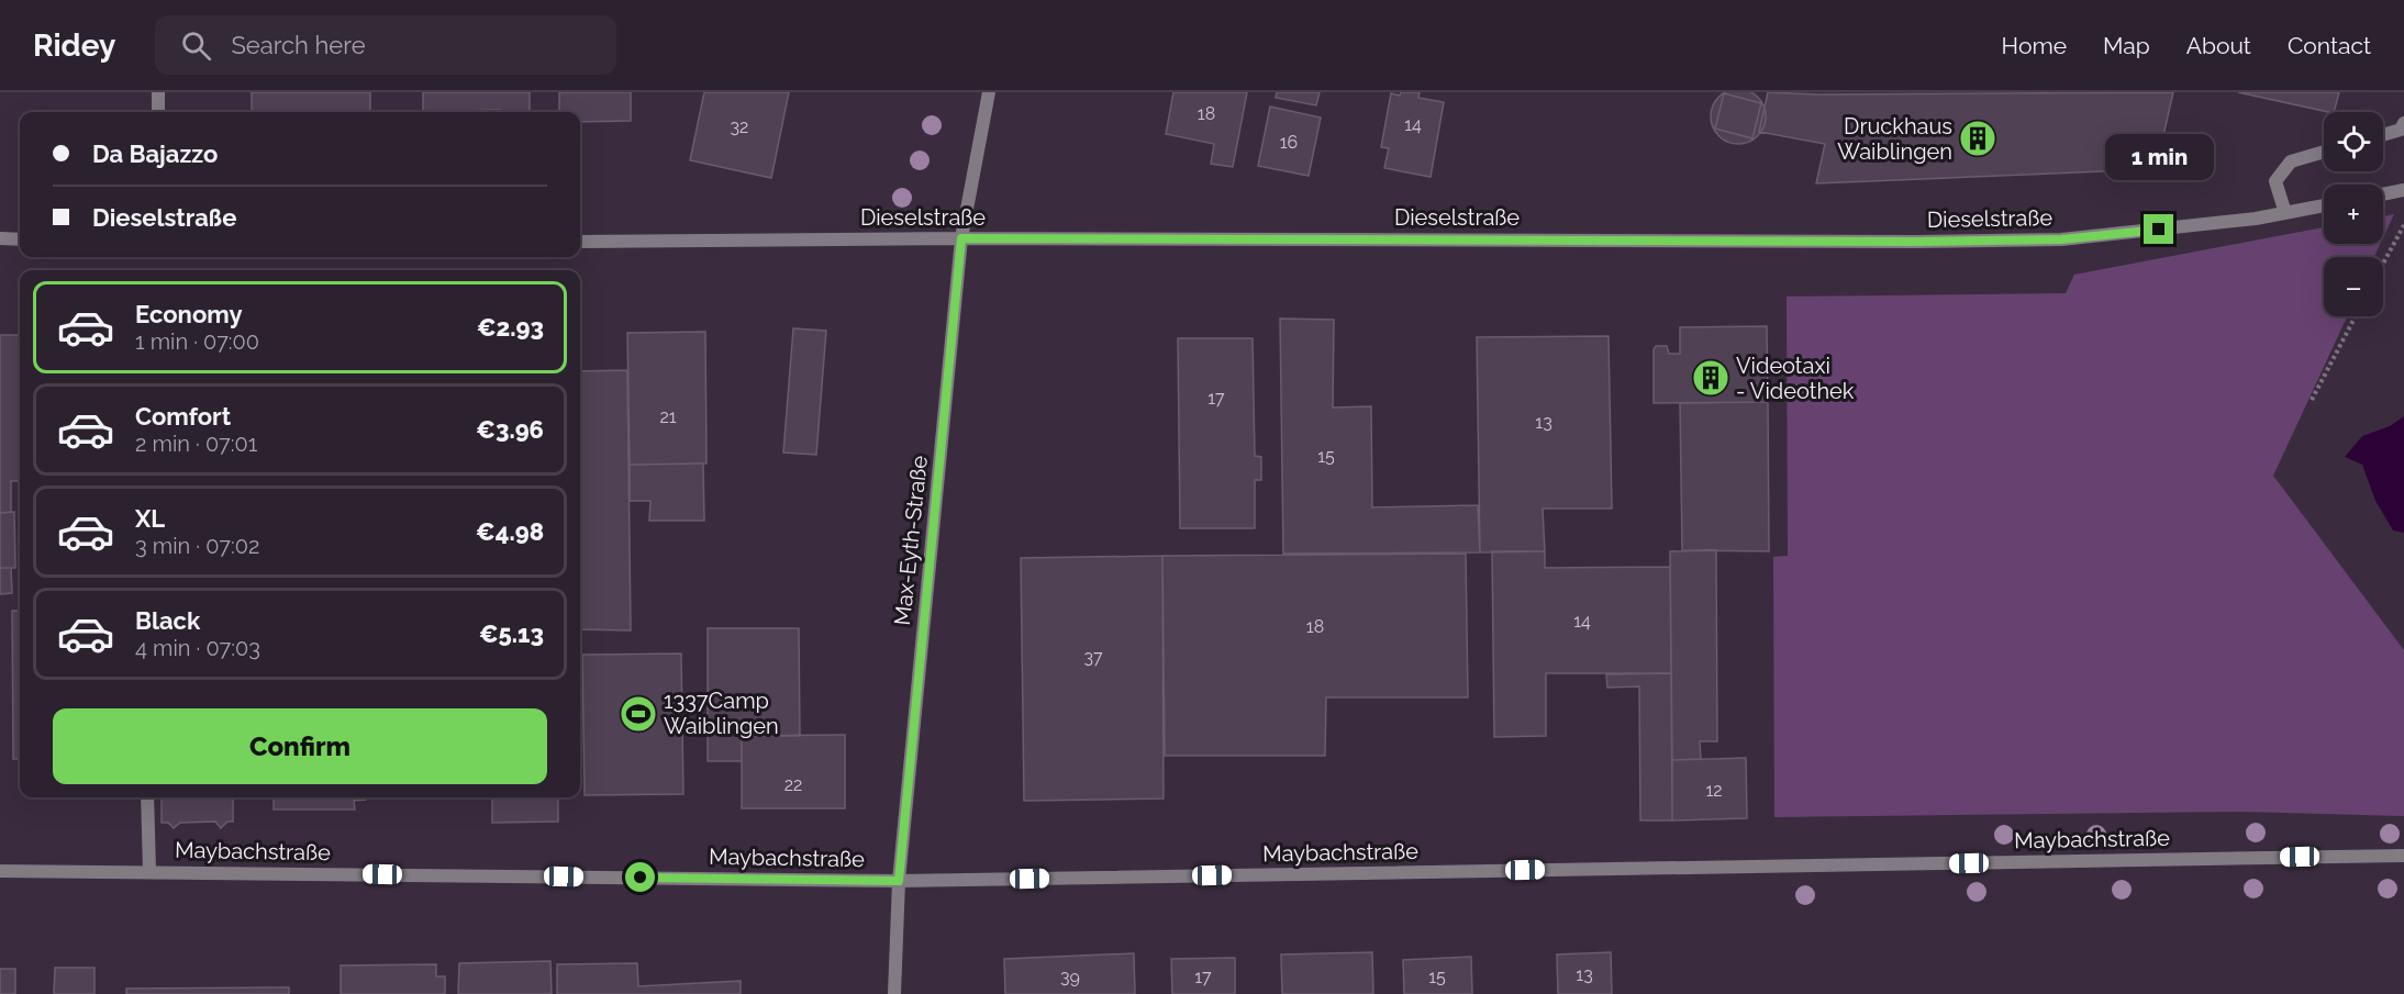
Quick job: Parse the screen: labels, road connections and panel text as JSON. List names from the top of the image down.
{
  "streets": {
    "street": ["Dieselstraße", "Max-Eyth-Straße", "Maybachstraße"]
  },
  "crossings": [
    ["Dieselstraße", "Max-Eyth-Straße"],
    ["Max-Eyth-Straße", "Maybachstraße"]
  ],
  "places": {
    "building": ["Druckhaus Waiblingen", "Videotaxi - Videothek"],
    "sports": ["1337Camp Waiblingen"]
  },
  "house_numbers": [
    "18",
    "14",
    "32",
    "16",
    "17",
    "21",
    "13",
    "15",
    "14",
    "18",
    "37",
    "22",
    "12",
    "13",
    "39",
    "17",
    "15"
  ],
  "page": {
    "header": "Ridey",
    "search": "Search here",
    "nav": [
      "Home",
      "Map",
      "About",
      "Contact"
    ],
    "map_buttons": ["+", "−"],
    "banner": ["Da Bajazzo", "Dieselstraße"],
    "bubble": "1 min",
    "list": [
      {
        "name": "Economy",
        "note": "1 min · 07:00",
        "value": "€2.93"
      },
      {
        "name": "Comfort",
        "note": "2 min · 07:01",
        "value": "€3.96"
      },
      {
        "name": "XL",
        "note": "3 min · 07:02",
        "value": "€4.98"
      },
      {
        "name": "Black",
        "note": "4 min · 07:03",
        "value": "€5.13"
      }
    ],
    "buttons": "Confirm"
  }
}
